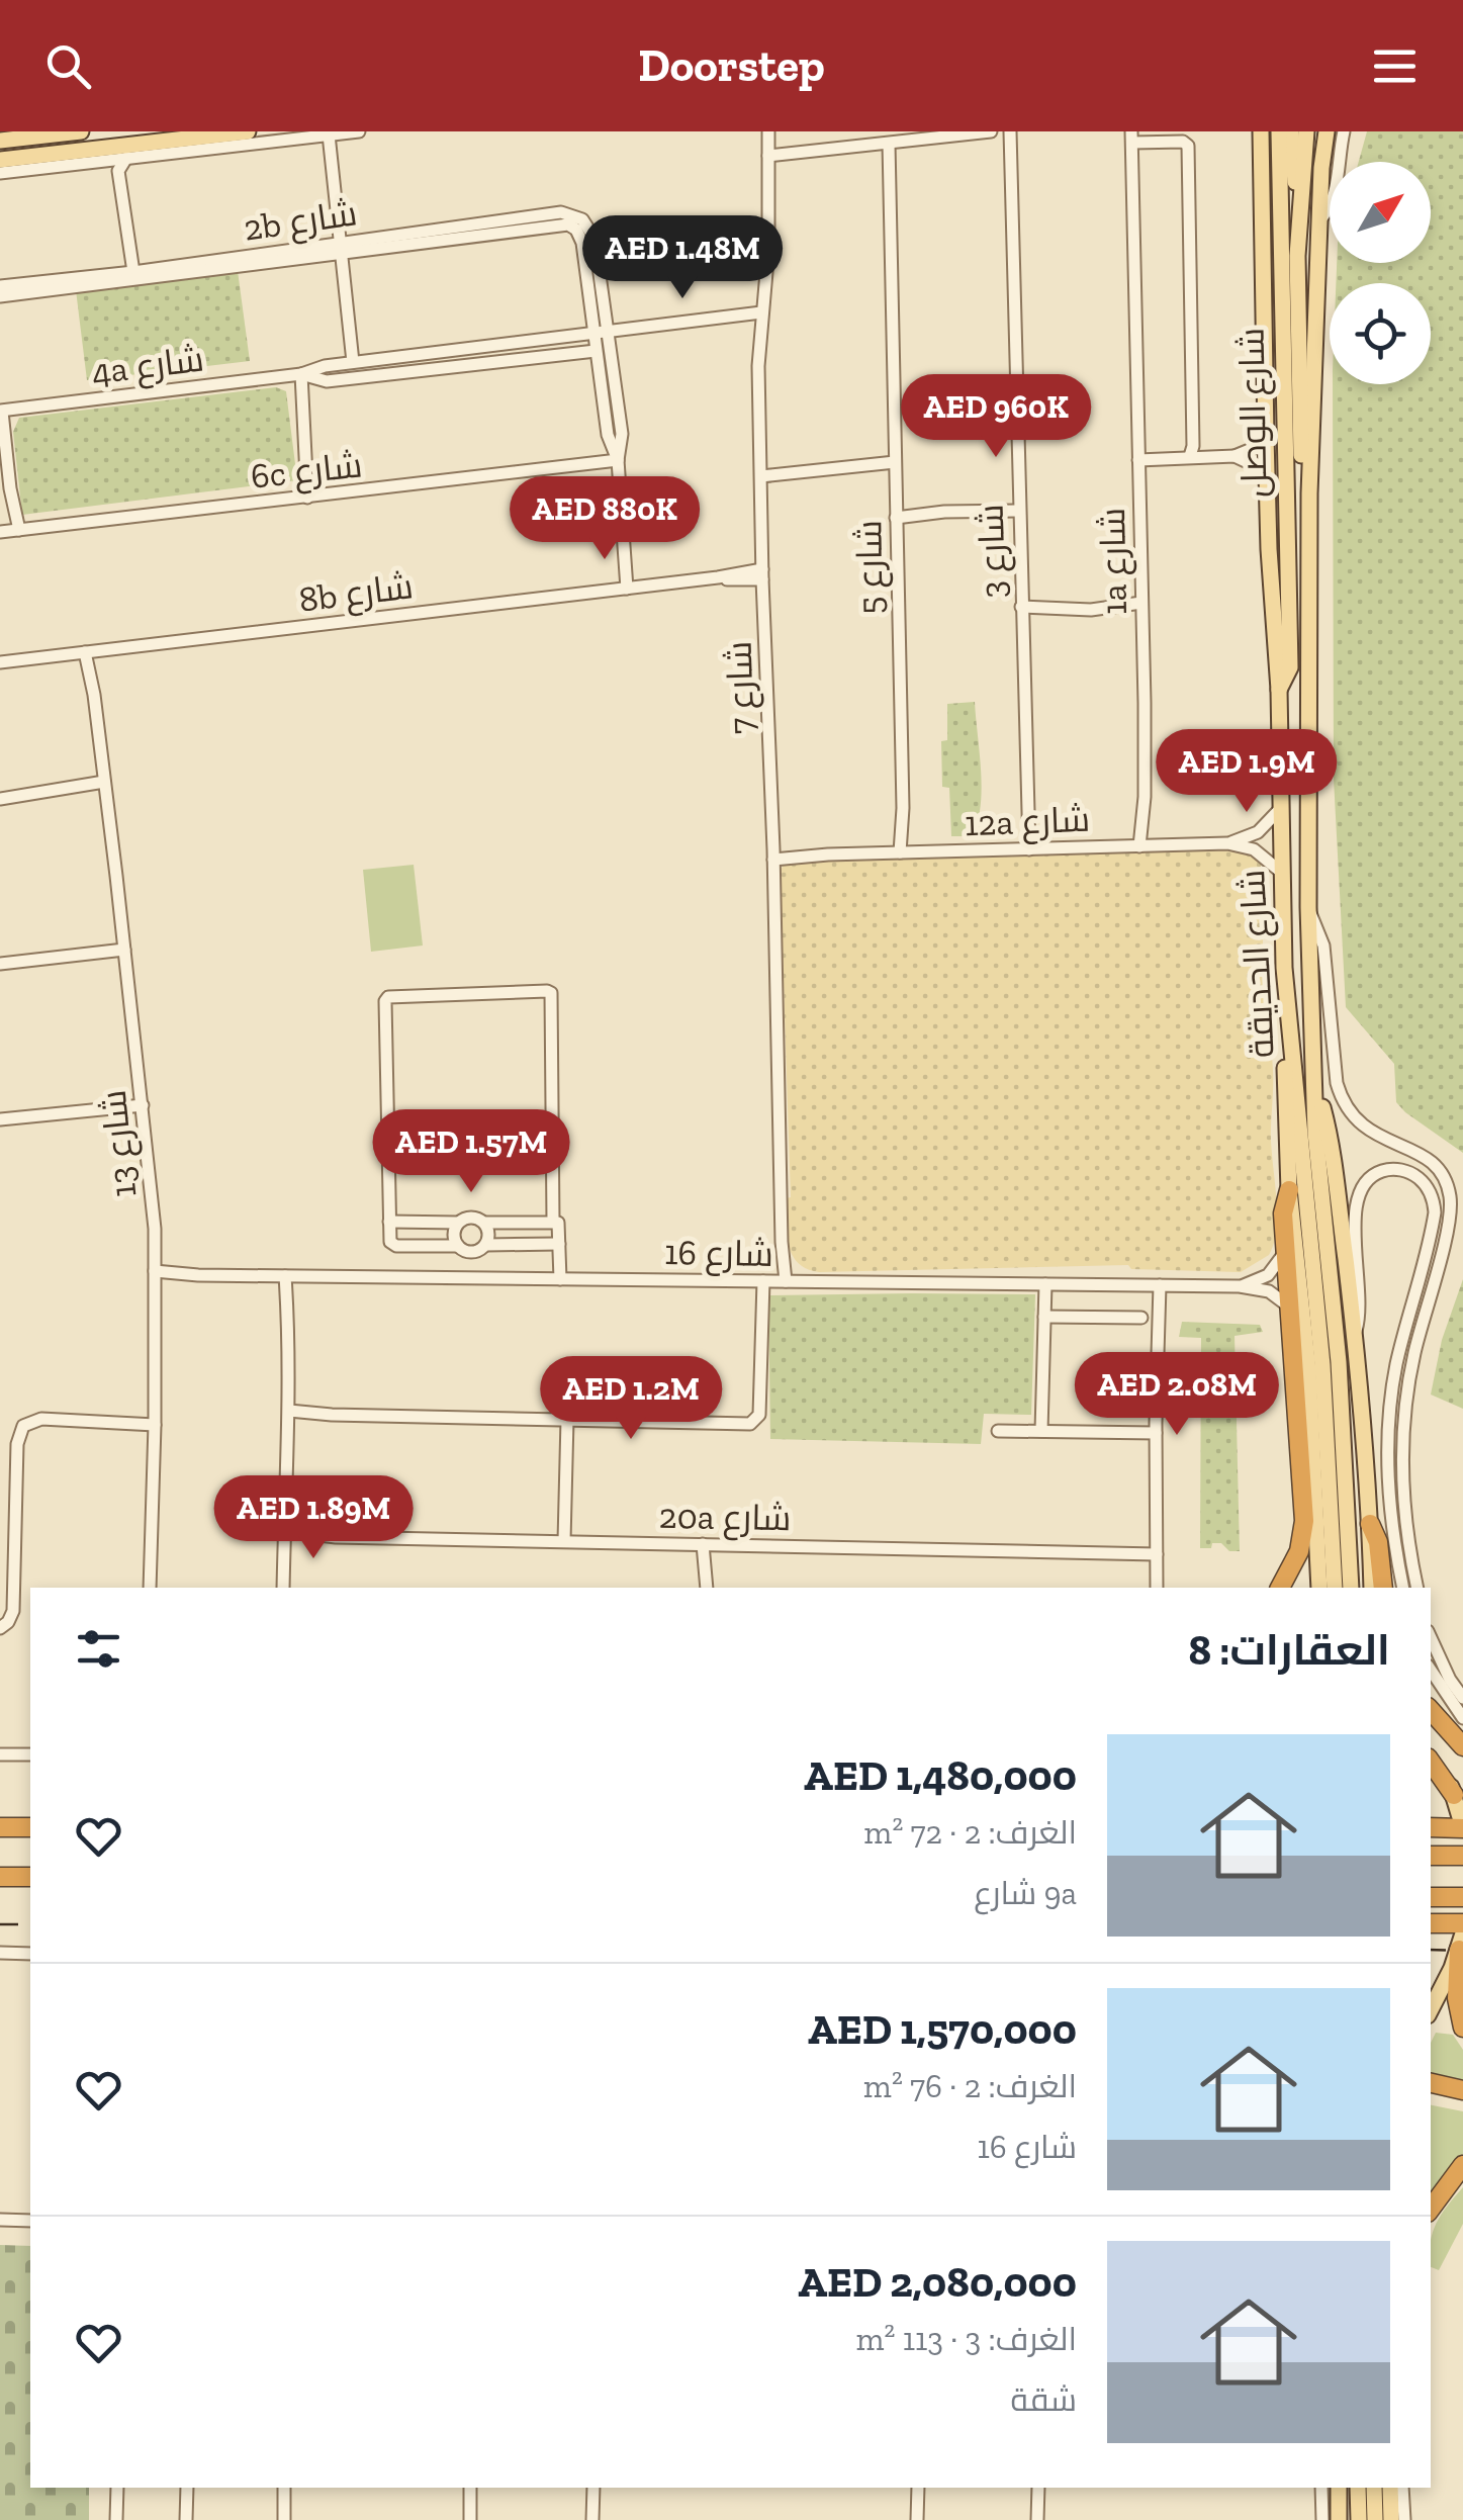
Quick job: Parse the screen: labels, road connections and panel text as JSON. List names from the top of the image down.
{
  "streets": {
    "main road": ["شارع الوصل", "شارع الحديقة"],
    "street": [
      "2b شارع",
      "4a شارع",
      "6c شارع",
      "شارع 3",
      "1a شارع",
      "شارع 5",
      "8b شارع",
      "شارع 7",
      "12a شارع",
      "شارع 13",
      "شارع 16",
      "20a شارع"
    ]
  },
  "crossings": [
    ["4a شارع", "شارع 7"],
    ["شارع الوصل", "شارع الحديقة"],
    ["شارع 3", "12a شارع"],
    ["1a شارع", "12a شارع"],
    ["شارع 5", "12a شارع"],
    ["8b شارع", "شارع 7"],
    ["8b شارع", "شارع 13"],
    ["شارع 7", "12a شارع"],
    ["شارع 7", "شارع 16"],
    ["12a شارع", "شارع الحديقة"],
    ["شارع 13", "شارع 16"]
  ],
  "north": "top right",
  "page": {
    "header": "Doorstep",
    "price": [
      "AED 1.48M",
      "AED 960K",
      "AED 880K",
      "AED 1.9M",
      "AED 1.57M",
      "AED 2.08M",
      "AED 1.2M",
      "AED 1.89M"
    ],
    "heading": "العقارات: 8",
    "list": [
      {
        "name": "AED 1,480,000",
        "note": "الغرف: 2 · 72 m² · 9a شارع"
      },
      {
        "name": "AED 1,570,000",
        "note": "الغرف: 2 · 76 m² · شارع 16"
      },
      {
        "name": "AED 2,080,000",
        "note": "الغرف: 3 · 113 m² · شقة"
      }
    ]
  }
}
